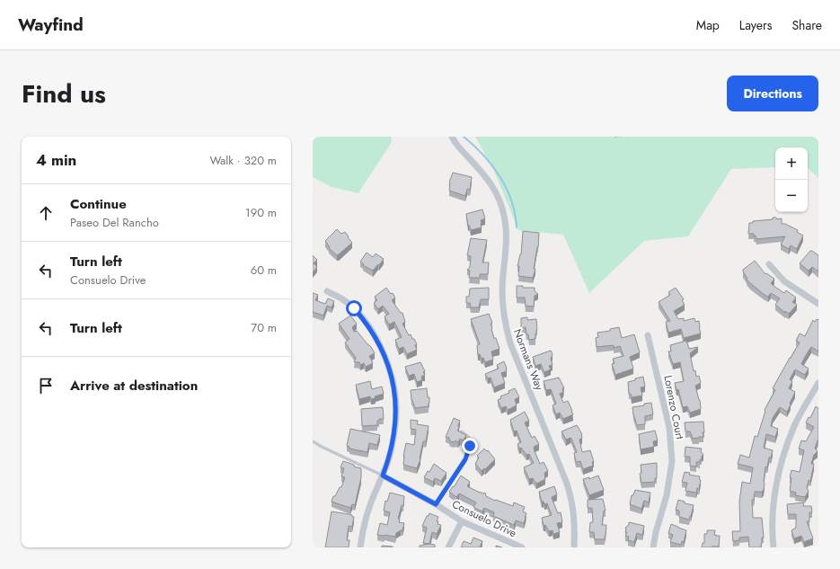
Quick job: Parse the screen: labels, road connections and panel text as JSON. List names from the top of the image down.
{
  "streets": {
    "street": ["Normans Way", "Lorenzo Court", "Consuelo Drive"]
  },
  "page": {
    "header": "Wayfind",
    "nav": ["Map", "Layers", "Share"],
    "title": "Find us",
    "buttons": "Directions",
    "heading": ["4 min", "Walk · 320 m"],
    "map_buttons": ["+", "−"],
    "list": [
      ["Continue", "Paseo Del Rancho", "190 m"],
      ["Turn left", "Consuelo Drive", "60 m"],
      ["Turn left", "70 m"],
      "Arrive at destination"
    ]
  }
}
